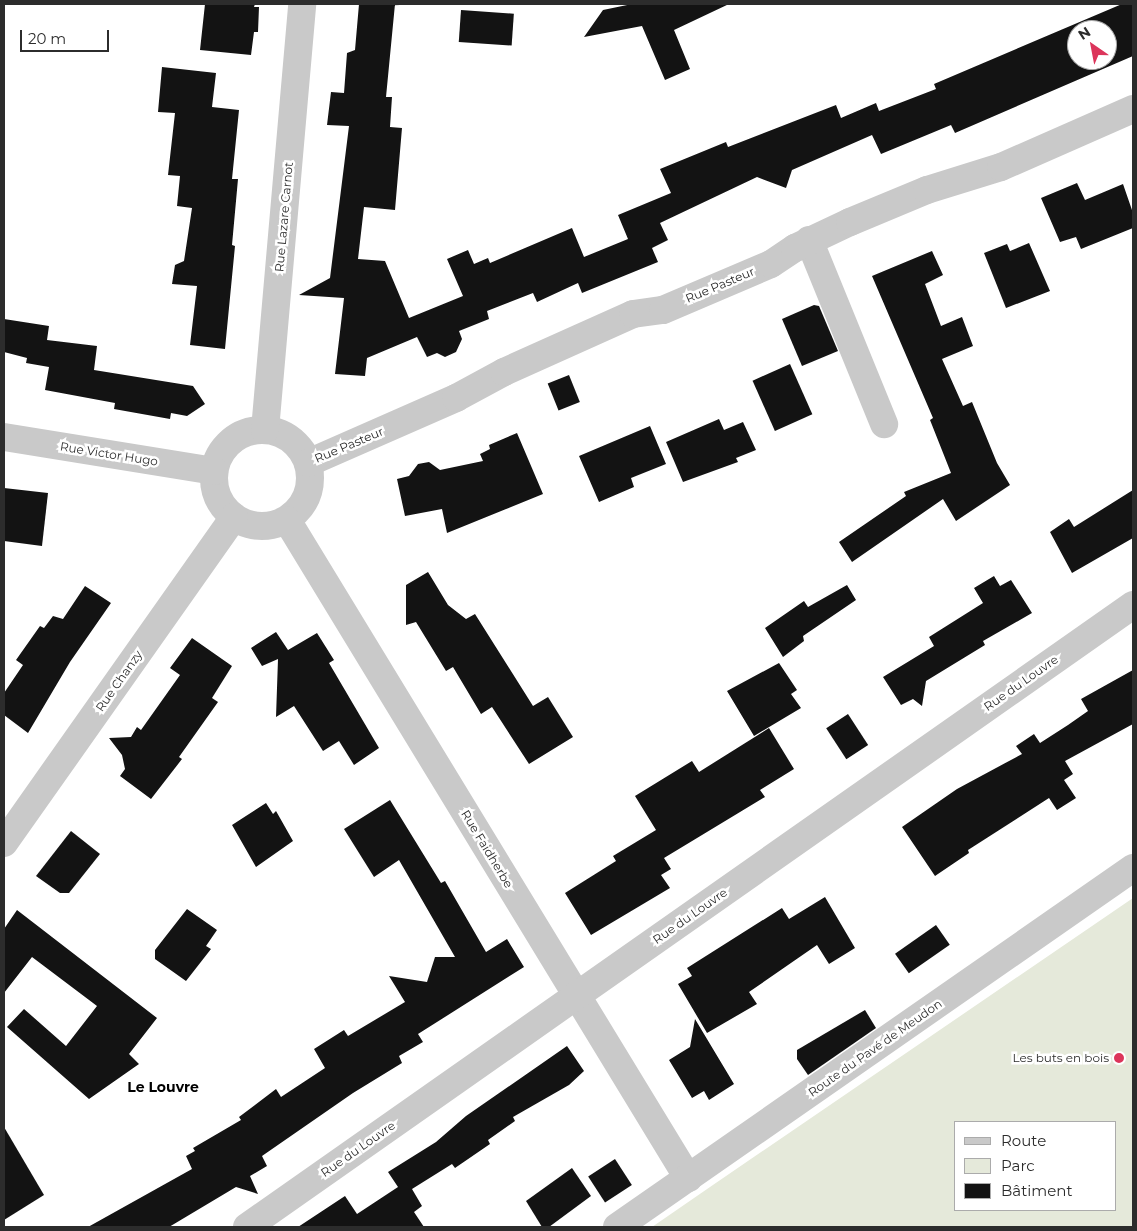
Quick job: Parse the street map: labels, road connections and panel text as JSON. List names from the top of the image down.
{
  "streets": {
    "street": [
      "Rue Lazare Carnot",
      "Rue Pasteur",
      "Rue Victor Hugo",
      "Rue Chanzy",
      "Rue du Louvre",
      "Rue Faidherbe",
      "Route du Pavé de Meudon"
    ]
  },
  "crossings": [
    ["Rue Lazare Carnot", "Rue Pasteur"],
    ["Rue Lazare Carnot", "Rue Victor Hugo"],
    ["Rue Lazare Carnot", "Rue Chanzy"],
    ["Rue Lazare Carnot", "Rue Faidherbe"],
    ["Rue Pasteur", "Rue Victor Hugo"],
    ["Rue Pasteur", "Rue Chanzy"],
    ["Rue Pasteur", "Rue Faidherbe"],
    ["Rue Victor Hugo", "Rue Chanzy"],
    ["Rue Victor Hugo", "Rue Faidherbe"],
    ["Rue Chanzy", "Rue Faidherbe"],
    ["Rue du Louvre", "Rue Faidherbe"],
    ["Rue Faidherbe", "Route du Pavé de Meudon"]
  ],
  "districts": ["Le Louvre"],
  "places": ["Les buts en bois"],
  "legend": ["Route", "Parc", "Bâtiment"],
  "scale_bar": "20 m",
  "north": "top left"
}
